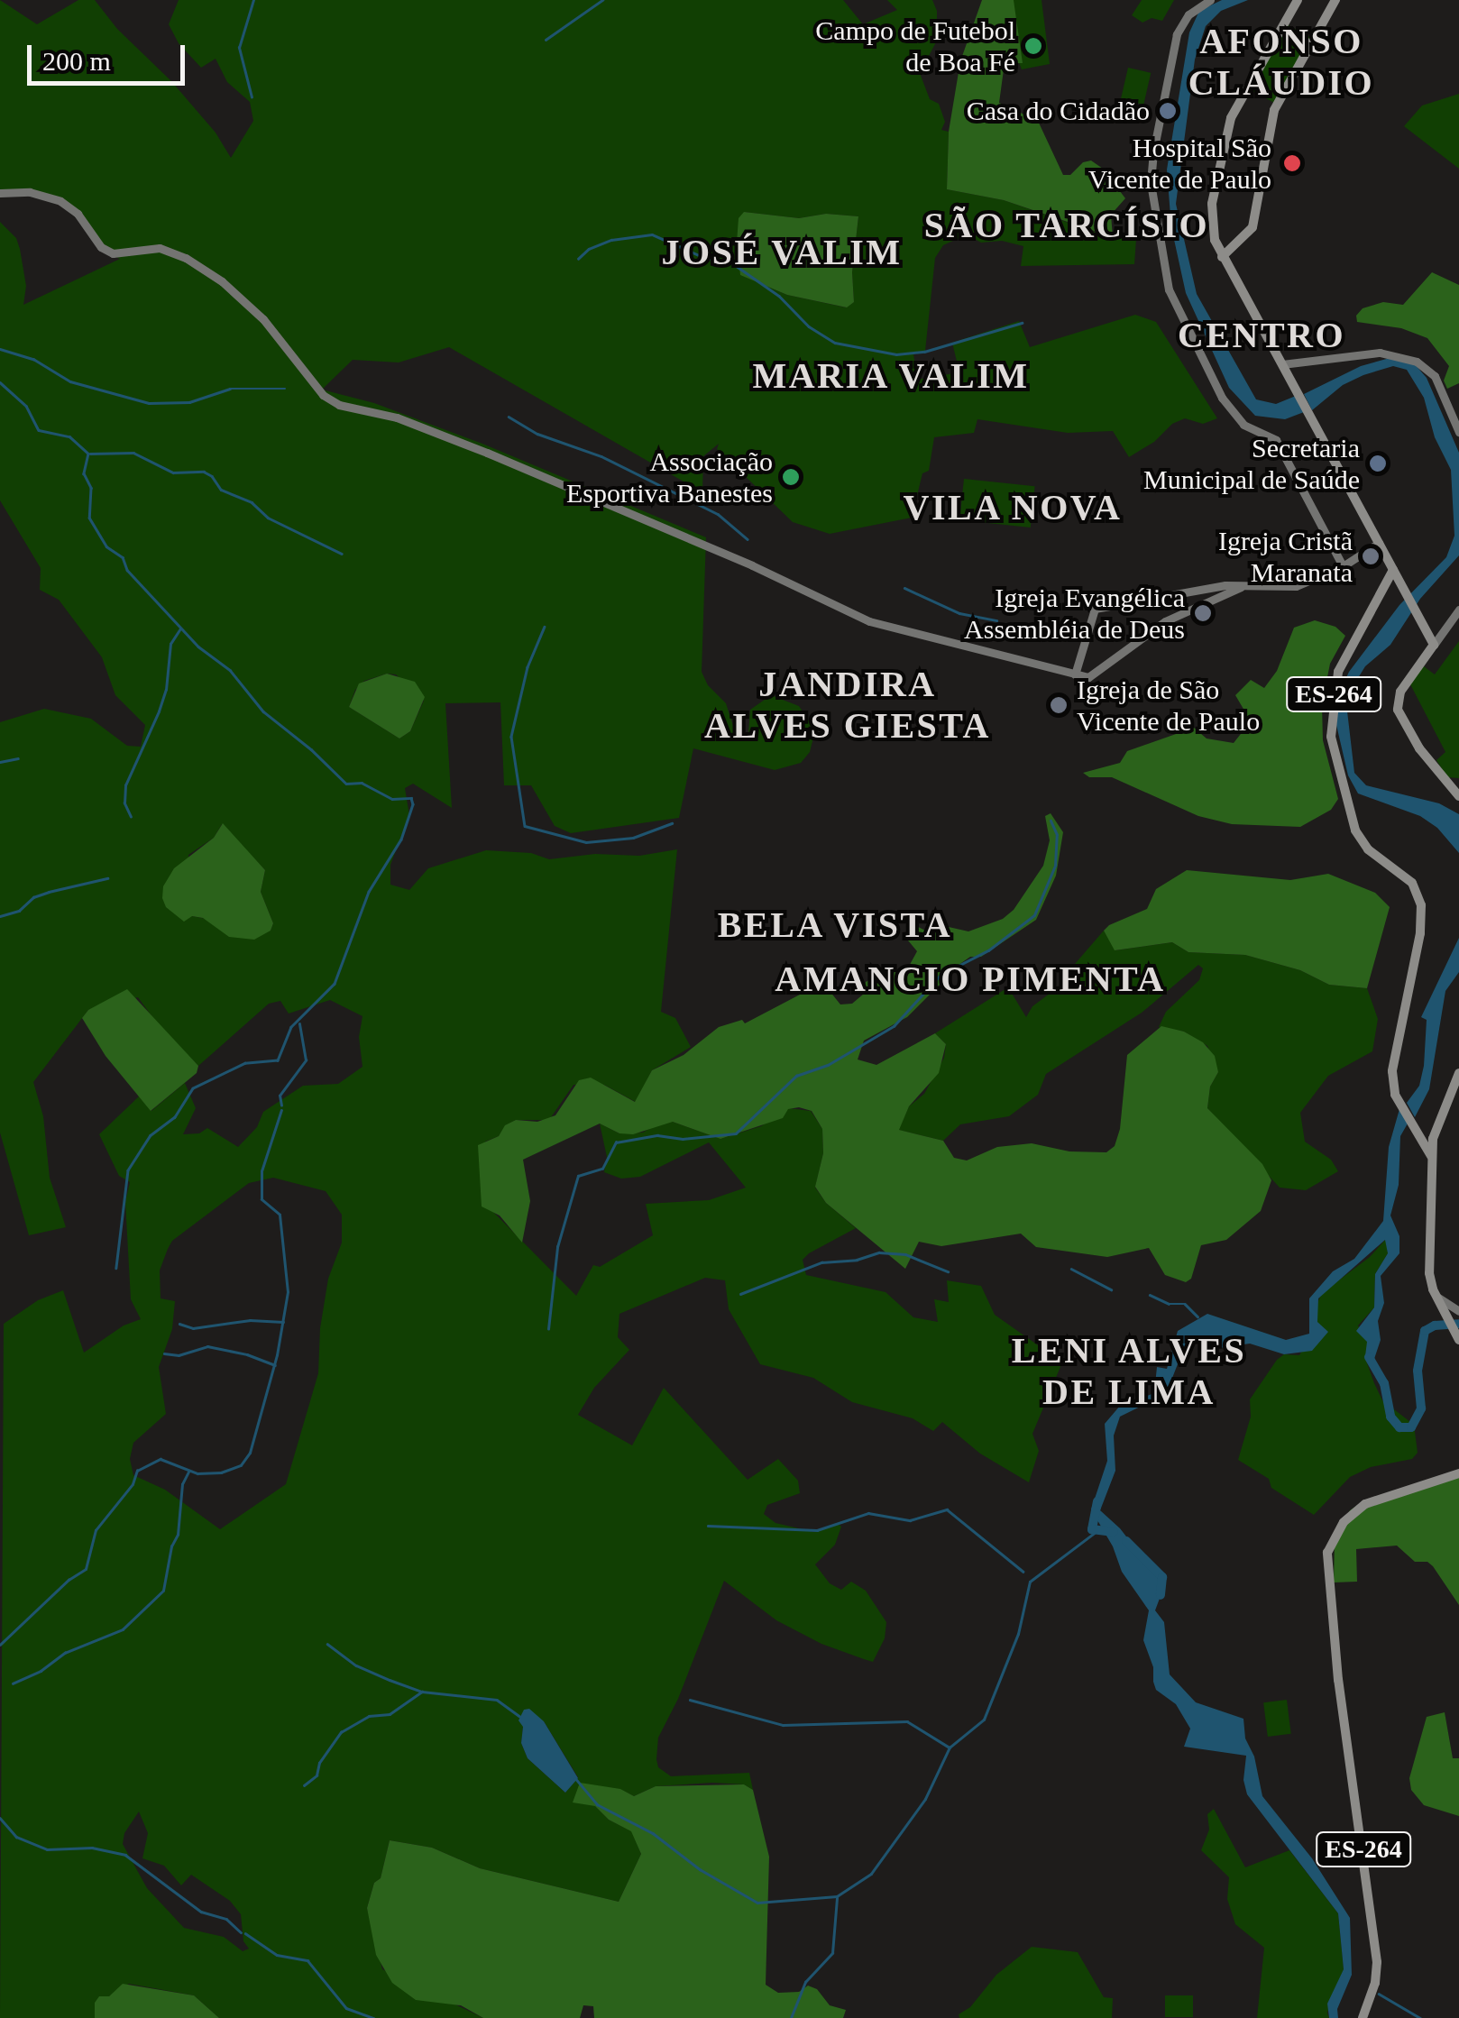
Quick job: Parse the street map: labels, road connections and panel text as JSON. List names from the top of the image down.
{
  "streets": {
    "main road": ["ES-264"]
  },
  "districts": [
    "AFONSO CLÁUDIO",
    "SÃO TARCÍSIO",
    "JOSÉ VALIM",
    "CENTRO",
    "MARIA VALIM",
    "VILA NOVA",
    "JANDIRA ALVES GIESTA",
    "BELA VISTA",
    "AMANCIO PIMENTA",
    "LENI ALVES DE LIMA"
  ],
  "places": [
    "Campo de Futebol de Boa Fé",
    "Casa do Cidadão",
    "Hospital São Vicente de Paulo",
    "Secretaria Municipal de Saúde",
    "Associação Esportiva Banestes",
    "Igreja Cristã Maranata",
    "Igreja Evangélica Assembléia de Deus",
    "Igreja de São Vicente de Paulo"
  ],
  "scale_bar": "200 m"
}
